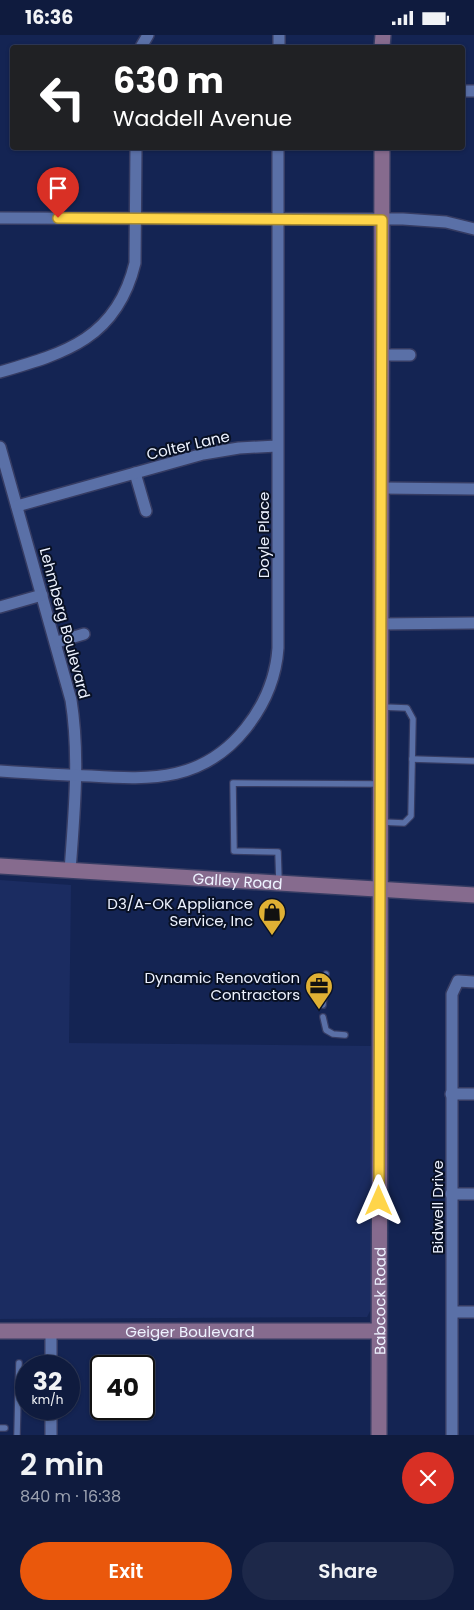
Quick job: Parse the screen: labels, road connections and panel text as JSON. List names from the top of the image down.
{
  "streets": {
    "street": [
      "Colter Lane",
      "Doyle Place",
      "Lehmberg Boulevard",
      "Galley Road",
      "Bidwell Drive",
      "Babcock Road",
      "Geiger Boulevard"
    ]
  },
  "crossings": [
    ["Colter Lane", "Doyle Place"],
    ["Colter Lane", "Lehmberg Boulevard"],
    ["Doyle Place", "Lehmberg Boulevard"],
    ["Lehmberg Boulevard", "Galley Road"],
    ["Galley Road", "Babcock Road"],
    ["Babcock Road", "Geiger Boulevard"]
  ],
  "places": {
    "shop": ["D3/A-OK Appliance Service, Inc"],
    "office": ["Dynamic Renovation Contractors"]
  },
  "page": {
    "status": "16:36",
    "turn": ["630 m", "Waddell Avenue"],
    "speed": "32 km/h",
    "limit": "40",
    "heading": ["2 min", "840 m · 16:38"],
    "buttons": ["Exit", "Share"]
  }
}
